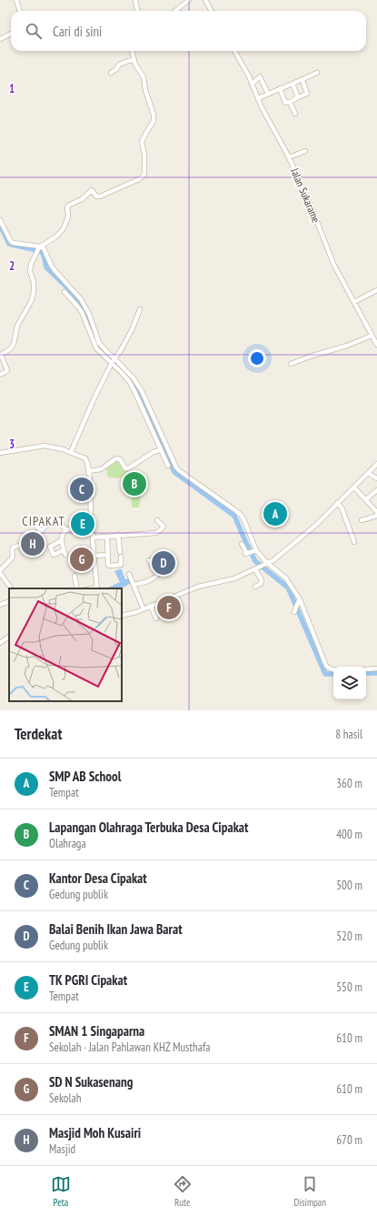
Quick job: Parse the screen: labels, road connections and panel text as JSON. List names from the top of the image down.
{
  "streets": {
    "street": ["Jalan Sukarame"]
  },
  "districts": ["CIPAKAT"],
  "page": {
    "search": "Cari di sini",
    "pins": [
      "B",
      "C",
      "A",
      "E",
      "H",
      "G",
      "D",
      "F"
    ],
    "heading": ["Terdekat", "8 hasil"],
    "list": [
      {
        "mark": "A",
        "name": "SMP AB School",
        "note": "Tempat",
        "value": "360 m"
      },
      {
        "mark": "B",
        "name": "Lapangan Olahraga Terbuka Desa Cipakat",
        "note": "Olahraga",
        "value": "400 m"
      },
      {
        "mark": "C",
        "name": "Kantor Desa Cipakat",
        "note": "Gedung publik",
        "value": "500 m"
      },
      {
        "mark": "D",
        "name": "Balai Benih Ikan Jawa Barat",
        "note": "Gedung publik",
        "value": "520 m"
      },
      {
        "mark": "E",
        "name": "TK PGRI Cipakat",
        "note": "Tempat",
        "value": "550 m"
      },
      {
        "mark": "F",
        "name": "SMAN 1 Singaparna",
        "note": "Sekolah · Jalan Pahlawan KHZ Musthafa",
        "value": "610 m"
      },
      {
        "mark": "G",
        "name": "SD N Sukasenang",
        "note": "Sekolah",
        "value": "610 m"
      },
      {
        "mark": "H",
        "name": "Masjid Moh Kusairi",
        "note": "Masjid",
        "value": "670 m"
      }
    ],
    "nav": ["Peta", "Rute", "Disimpan"]
  },
  "grid": {
    "rows": ["1", "2", "3"]
  }
}
